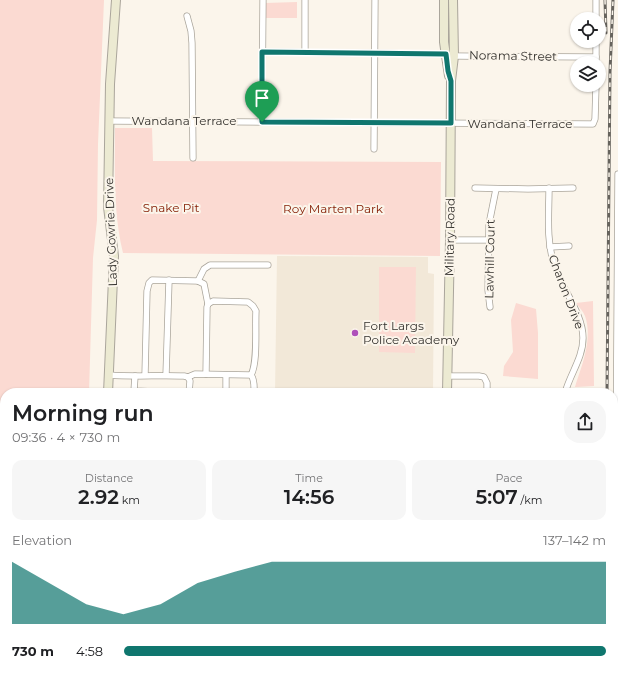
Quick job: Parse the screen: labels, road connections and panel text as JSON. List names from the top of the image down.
{
  "streets": {
    "street": [
      "Norama Street",
      "Wandana Terrace",
      "Lady Gowrie Drive",
      "Military Road",
      "Lawhill Court",
      "Charon Drive"
    ]
  },
  "crossings": [
    ["Norama Street", "Military Road"],
    ["Wandana Terrace", "Lady Gowrie Drive"],
    ["Wandana Terrace", "Military Road"]
  ],
  "parks": ["Snake Pit", "Roy Marten Park"],
  "places": ["Fort Largs Police Academy"],
  "page": {
    "heading": ["Morning run", "09:36 · 4 × 730 m"],
    "stats": [
      ["Distance", "2.92 km"],
      ["Time", "14:56"],
      ["Pace", "5:07 /km"]
    ],
    "chart": ["Elevation", "137–142 m"],
    "list": [
      {
        "name": "730 m",
        "note": "4:58"
      }
    ]
  }
}
